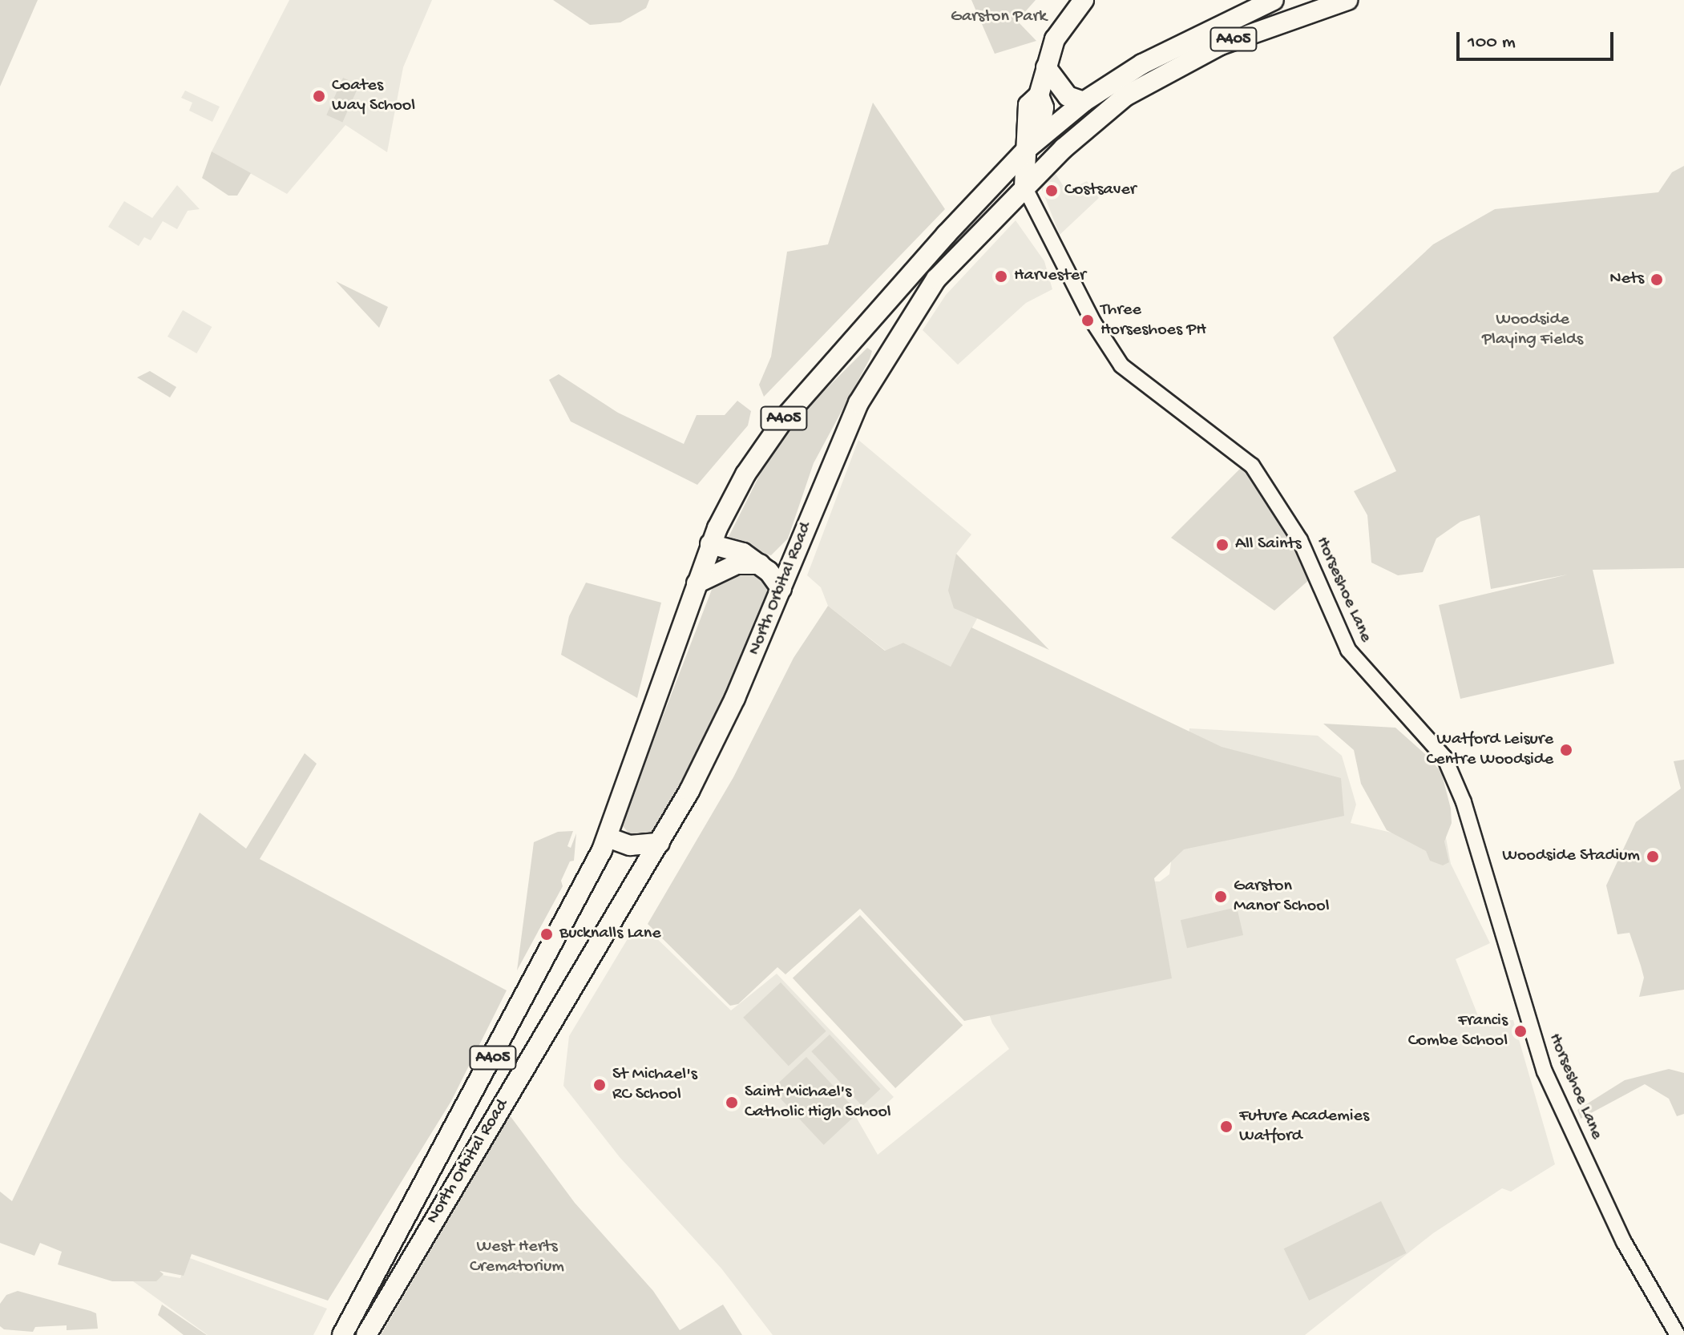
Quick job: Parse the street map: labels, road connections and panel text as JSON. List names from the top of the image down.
{
  "streets": {
    "main road": ["A405", "North Orbital Road"],
    "street": ["Horseshoe Lane"]
  },
  "crossings": [
    ["A405", "North Orbital Road"],
    ["North Orbital Road", "Horseshoe Lane"]
  ],
  "parks": ["Garston Park", "Woodside Playing Fields", "West Herts Crematorium"],
  "places": [
    "Coates Way School",
    "Costsaver",
    "Harvester",
    "Nets",
    "Three Horseshoes PH",
    "All Saints",
    "Watford Leisure Centre Woodside",
    "Woodside Stadium",
    "Garston Manor School",
    "Bucknalls Lane",
    "Francis Combe School",
    "St Michael's RC School",
    "Saint Michael's Catholic High School",
    "Future Academies Watford"
  ],
  "scale_bar": "100 m"
}
